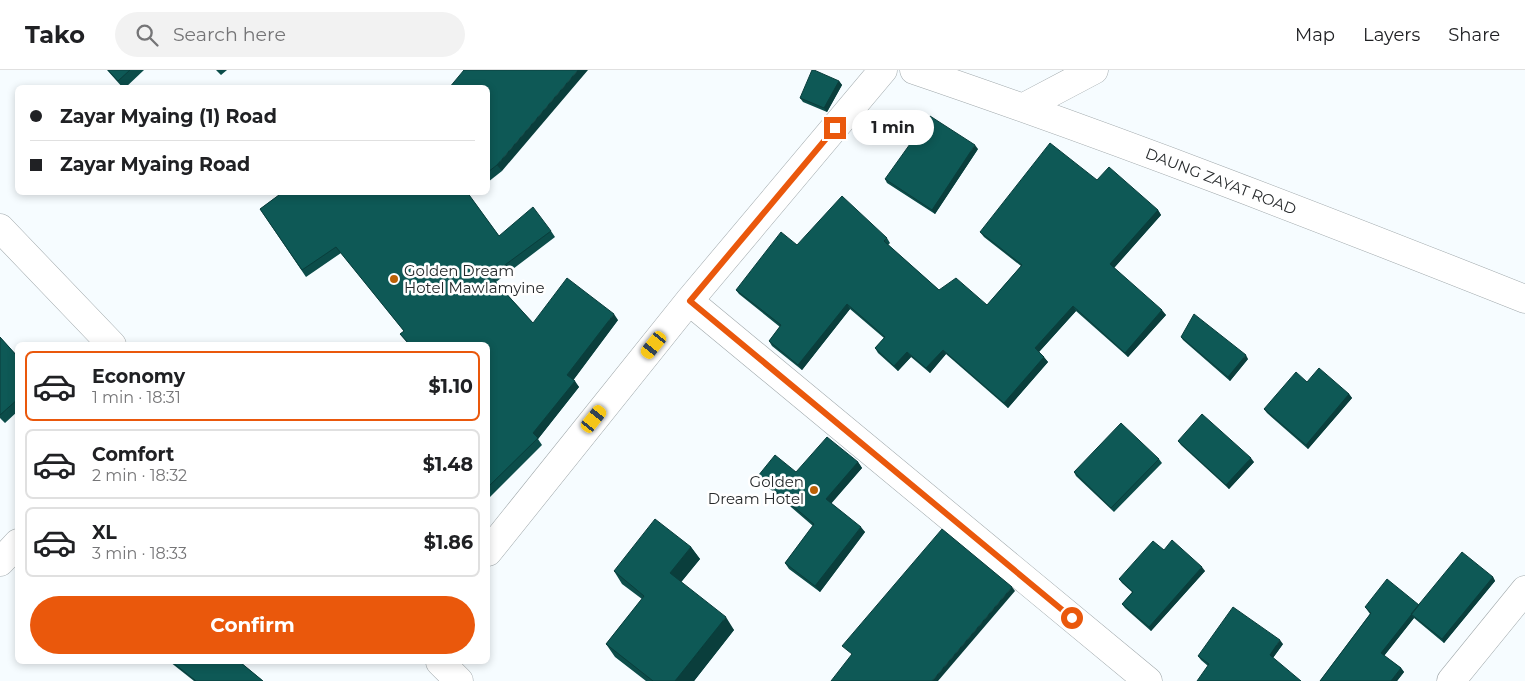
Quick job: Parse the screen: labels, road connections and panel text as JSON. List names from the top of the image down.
{
  "streets": {
    "main road": ["DAUNG ZAYAT ROAD"]
  },
  "places": ["Golden Dream Hotel Mawlamyine", "Golden Dream Hotel"],
  "page": {
    "header": "Tako",
    "search": "Search here",
    "nav": ["Map", "Layers", "Share"],
    "banner": ["Zayar Myaing (1) Road", "Zayar Myaing Road"],
    "bubble": "1 min",
    "list": [
      {
        "name": "Economy",
        "note": "1 min · 18:31",
        "value": "$1.10"
      },
      {
        "name": "Comfort",
        "note": "2 min · 18:32",
        "value": "$1.48"
      },
      {
        "name": "XL",
        "note": "3 min · 18:33",
        "value": "$1.86"
      }
    ],
    "buttons": "Confirm"
  }
}
